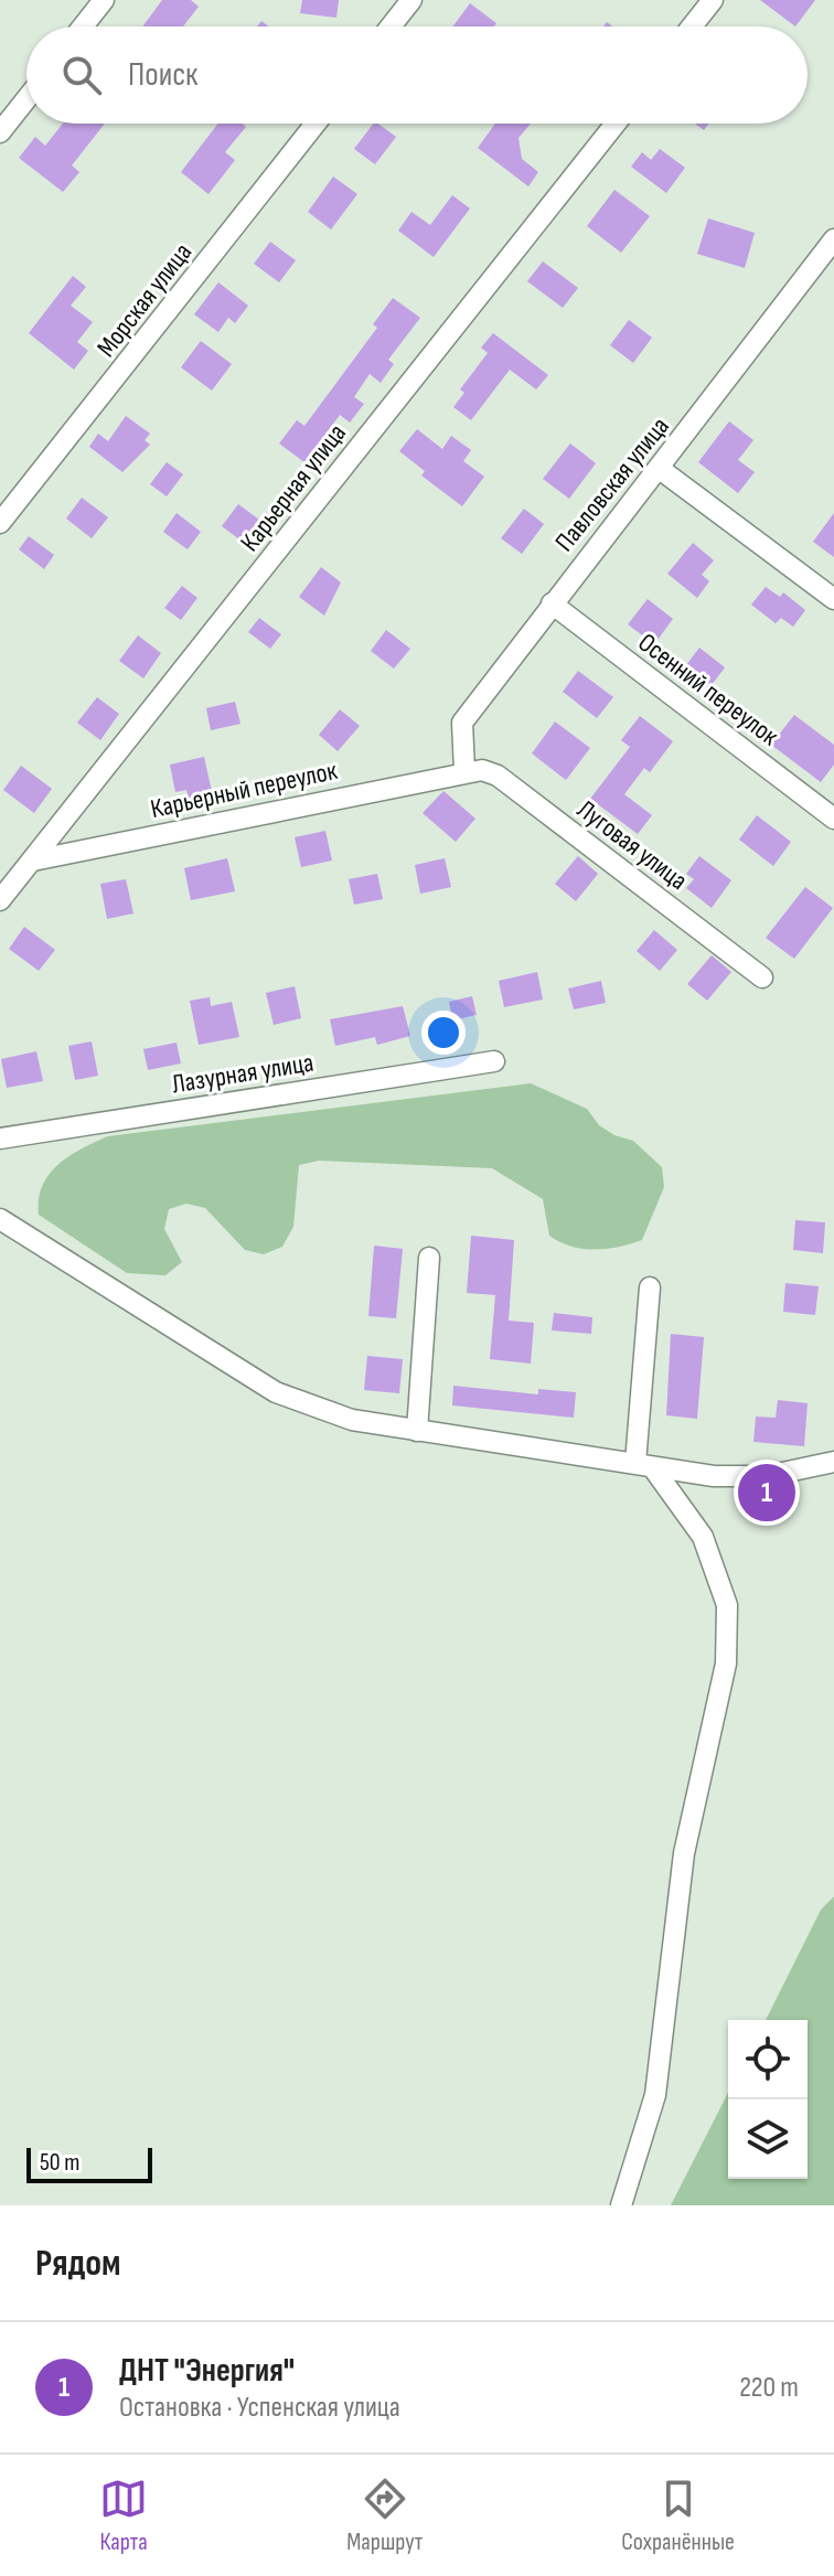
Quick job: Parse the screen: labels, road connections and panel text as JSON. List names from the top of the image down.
{
  "streets": {
    "street": [
      "Морская улица",
      "Павловская улица",
      "Карьерная улица",
      "Осенний переулок",
      "Карьерный переулок",
      "Луговая улица",
      "Лазурная улица"
    ]
  },
  "crossings": [
    ["Павловская улица", "Осенний переулок"],
    ["Павловская улица", "Карьерный переулок"],
    ["Павловская улица", "Луговая улица"],
    ["Карьерная улица", "Карьерный переулок"],
    ["Карьерный переулок", "Луговая улица"]
  ],
  "scale_bar": "50 m",
  "page": {
    "search": "Поиск",
    "pins": "1",
    "scale": "50 m",
    "heading": "Рядом",
    "list": [
      {
        "mark": "1",
        "name": "ДНТ \"Энергия\"",
        "note": "Остановка · Успенская улица",
        "value": "220 m"
      }
    ],
    "nav": ["Карта", "Маршрут", "Сохранённые"]
  }
}
